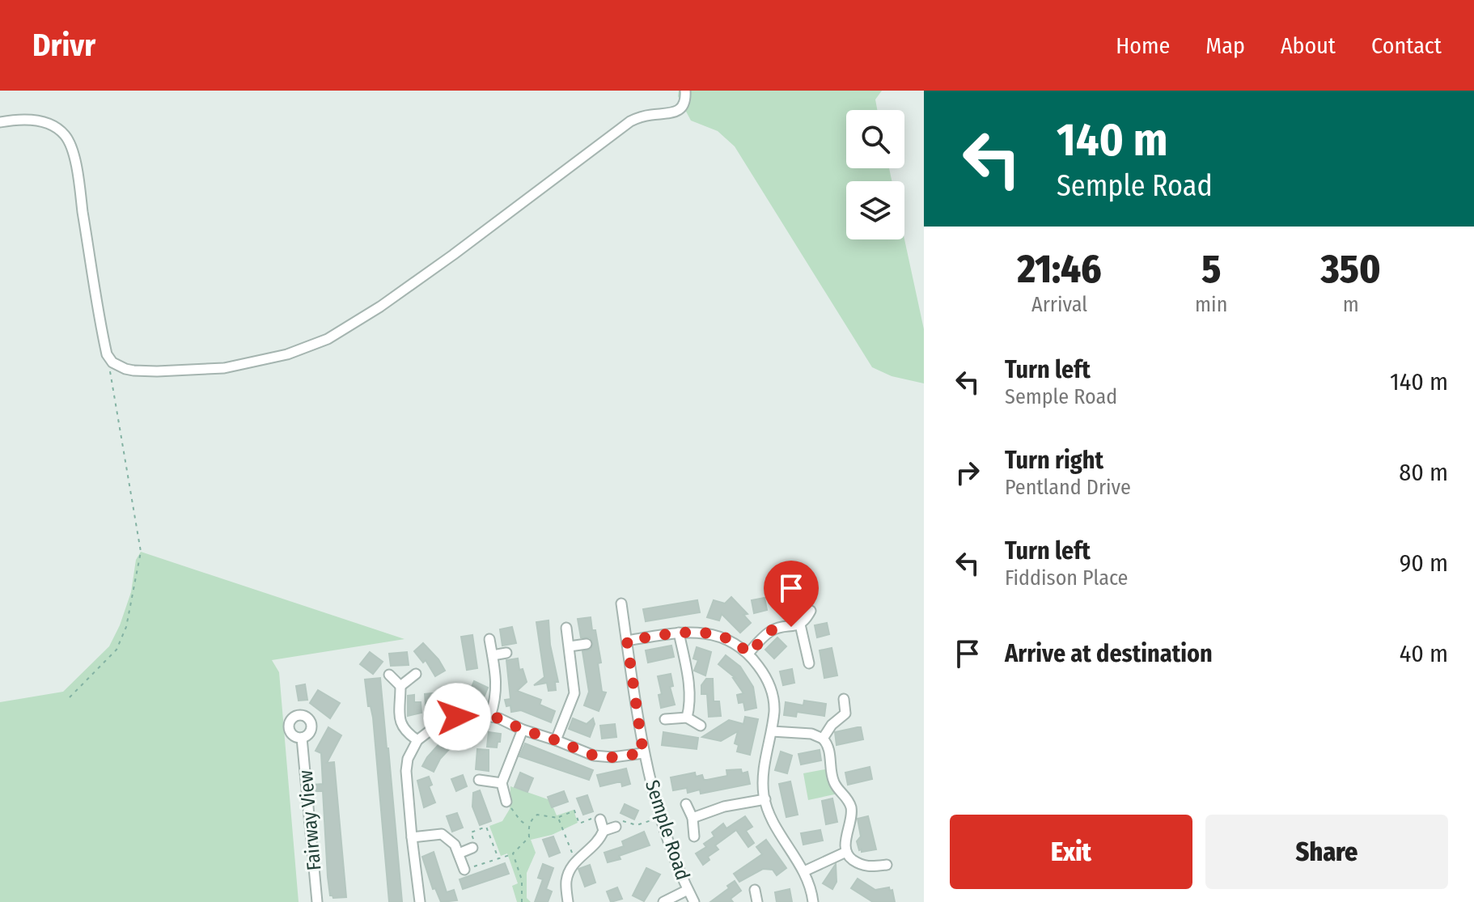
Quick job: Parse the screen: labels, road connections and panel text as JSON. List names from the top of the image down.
{
  "streets": {
    "street": ["Fairway View", "Semple Road"]
  },
  "page": {
    "header": "Drivr",
    "nav": [
      "Home",
      "Map",
      "About",
      "Contact"
    ],
    "turn": ["140 m", "Semple Road"],
    "eta": [
      "21:46",
      "Arrival",
      "5",
      "min",
      "350",
      "m"
    ],
    "list": [
      {
        "name": "Turn left",
        "note": "Semple Road",
        "value": "140 m"
      },
      {
        "name": "Turn right",
        "note": "Pentland Drive",
        "value": "80 m"
      },
      {
        "name": "Turn left",
        "note": "Fiddison Place",
        "value": "90 m"
      },
      {
        "name": "Arrive at destination",
        "value": "40 m"
      }
    ],
    "buttons": ["Exit", "Share"]
  }
}
